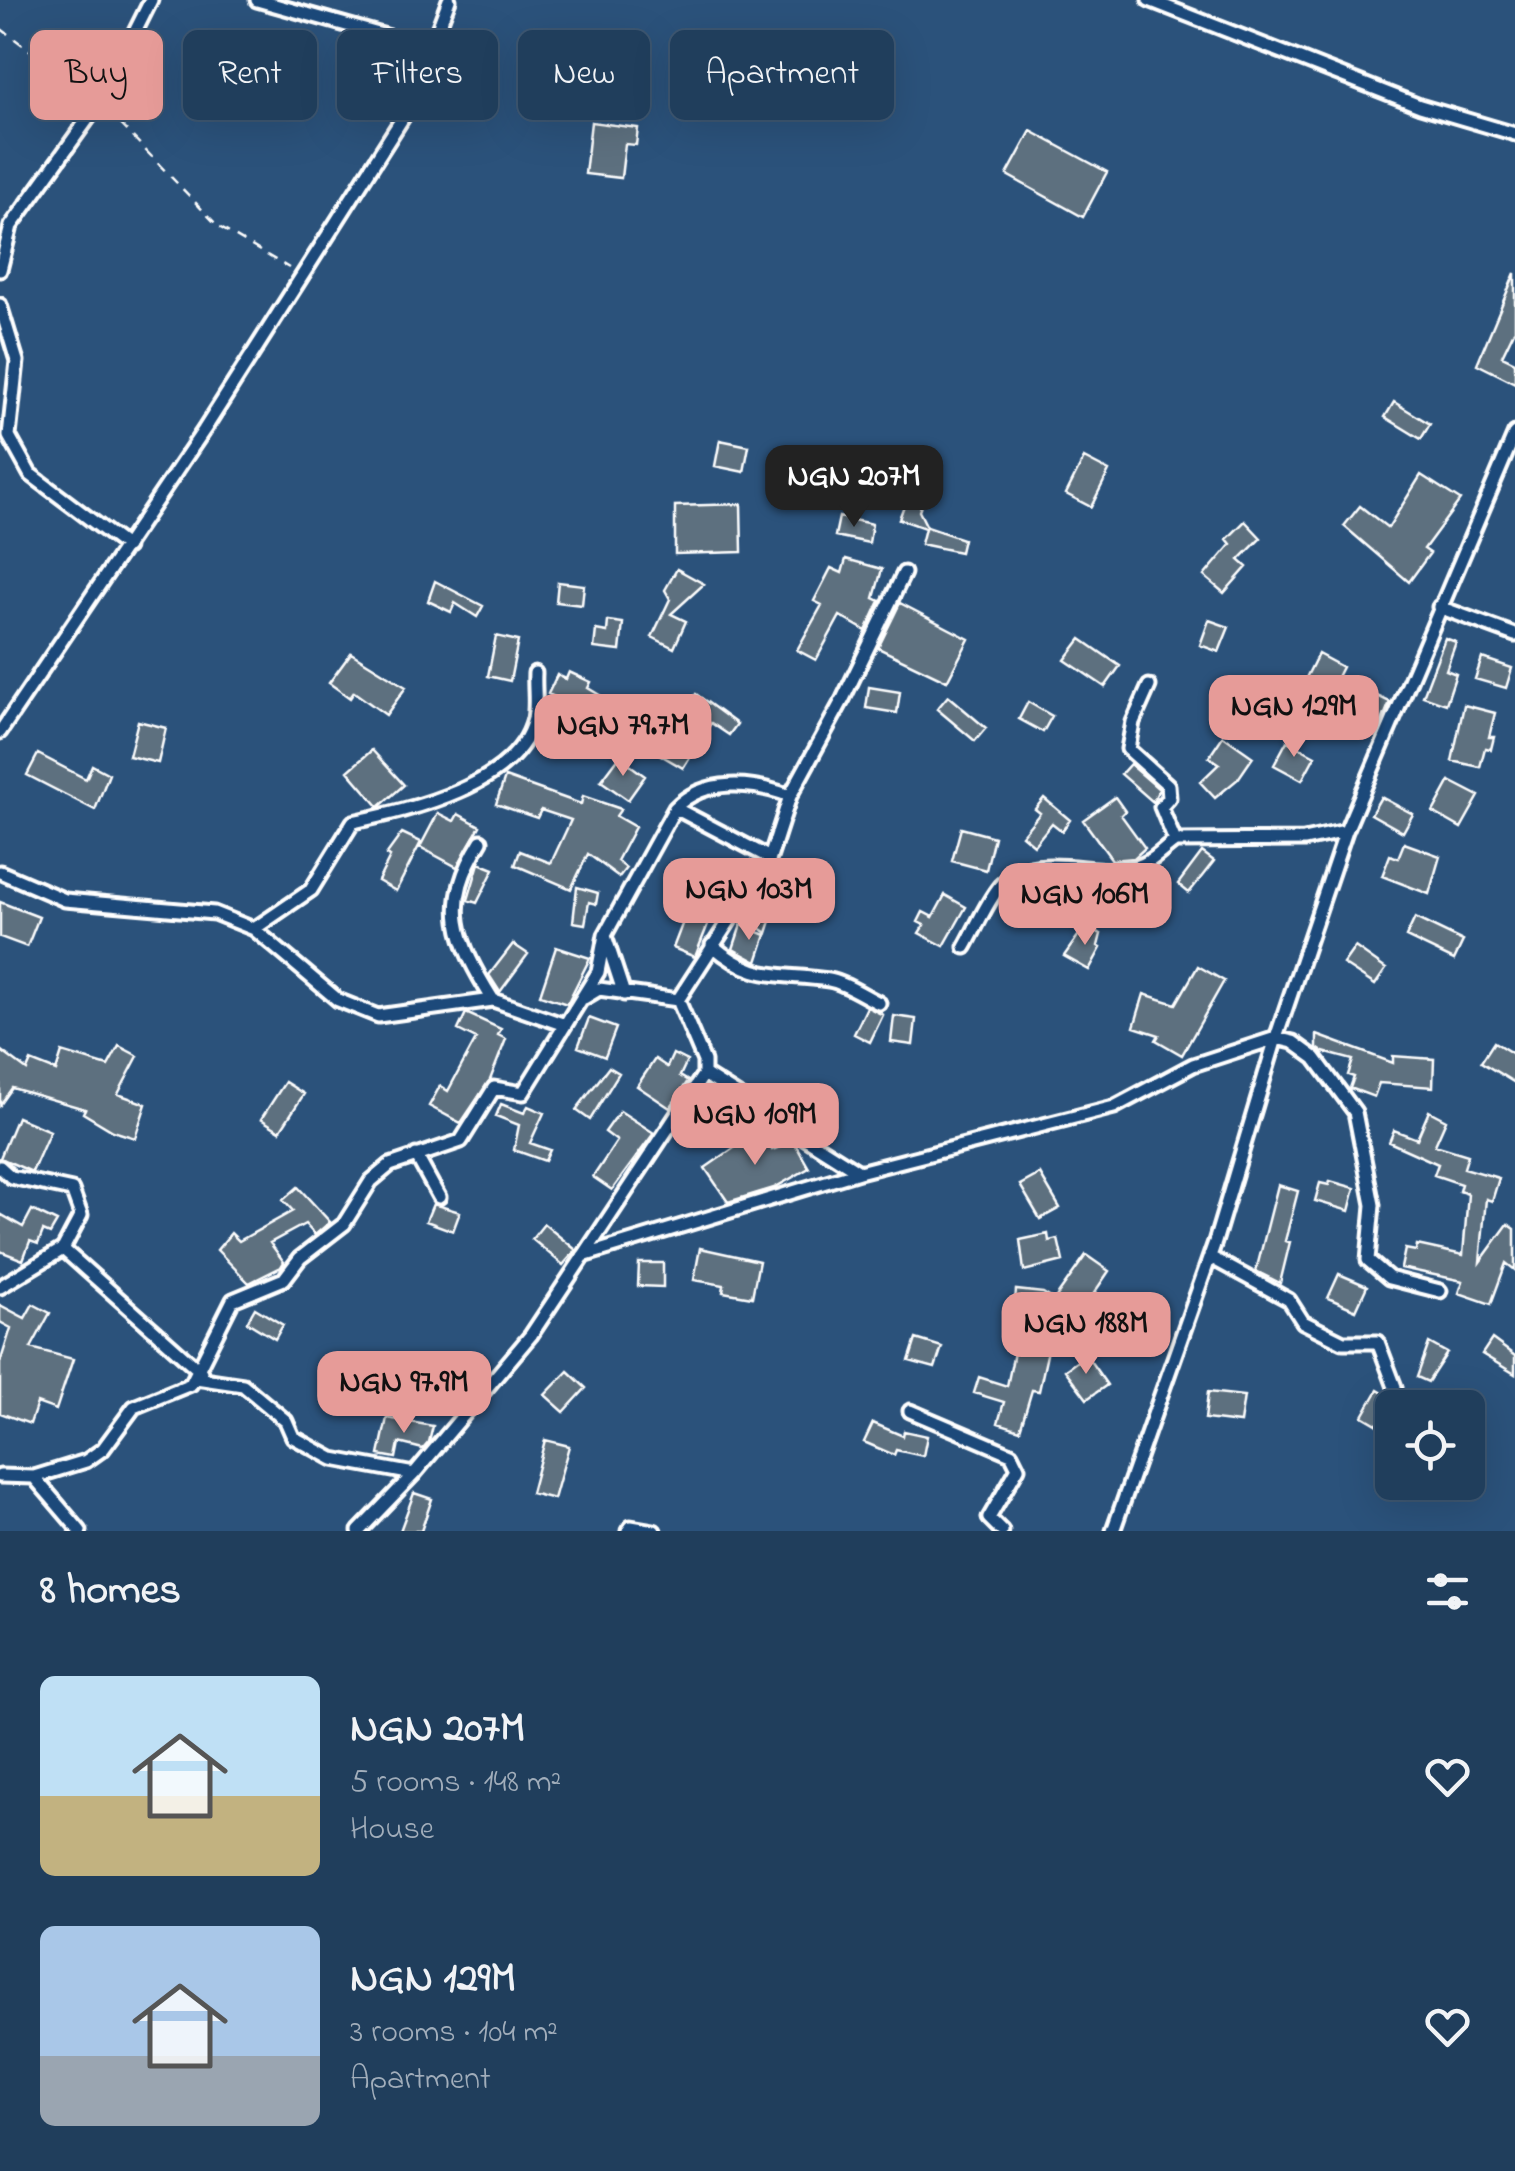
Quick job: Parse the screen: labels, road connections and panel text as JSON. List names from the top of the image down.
{
  "page": {
    "chip": [
      "Buy",
      "Rent",
      "Filters",
      "New",
      "Apartment"
    ],
    "price": [
      "NGN 207M",
      "NGN 129M",
      "NGN 79.7M",
      "NGN 103M",
      "NGN 106M",
      "NGN 109M",
      "NGN 188M",
      "NGN 97.9M"
    ],
    "heading": "8 homes",
    "list": [
      {
        "name": "NGN 207M",
        "note": "5 rooms · 148 m² · House"
      },
      {
        "name": "NGN 129M",
        "note": "3 rooms · 104 m² · Apartment"
      }
    ]
  }
}
